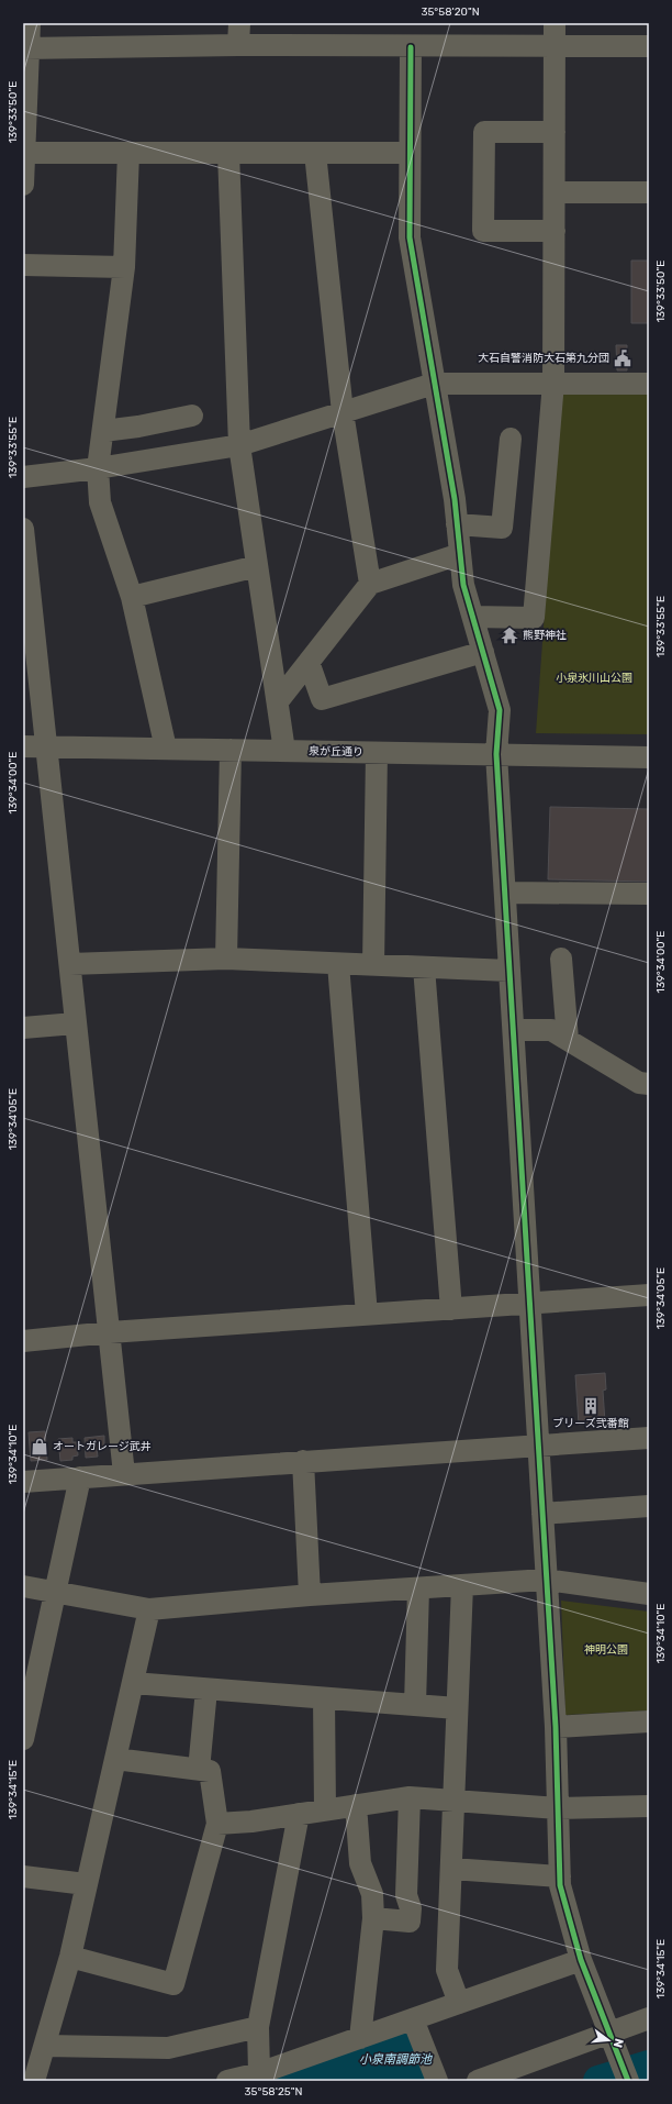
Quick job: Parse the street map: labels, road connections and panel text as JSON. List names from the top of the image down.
{
  "streets": {
    "street": ["泉が丘通り"]
  },
  "water": ["小泉南調節池"],
  "parks": ["小泉氷川山公園", "神明公園"],
  "places": {
    "public building": ["大石自警消防大石第九分団"],
    "temple": ["熊野神社"],
    "building": ["ブリーズ弐番館"],
    "shop": ["オートガレージ武井"]
  },
  "north": "right",
  "coordinates": [
    "35°58'20\"N",
    "139°33'50\"E",
    "139°33'55\"E",
    "139°34'00\"E",
    "139°34'05\"E",
    "139°34'10\"E",
    "139°34'15\"E",
    "35°58'25\"N"
  ]
}
